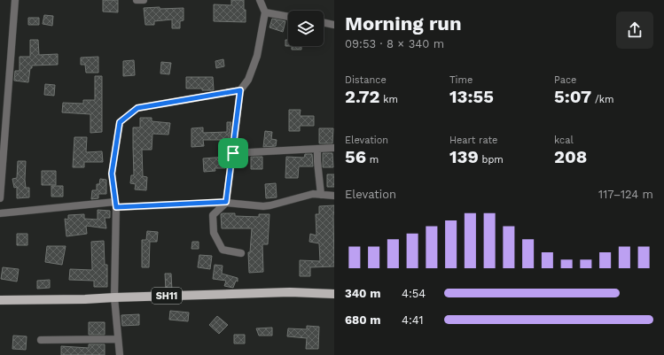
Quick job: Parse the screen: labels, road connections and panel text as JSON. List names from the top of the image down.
{
  "streets": {
    "main road": ["SH11"]
  },
  "page": {
    "heading": ["Morning run", "09:53 · 8 × 340 m"],
    "stats": [
      ["Distance", "2.72 km"],
      ["Time", "13:55"],
      ["Pace", "5:07 /km"],
      ["Elevation", "56 m"],
      ["Heart rate", "139 bpm"],
      ["kcal", "208"]
    ],
    "chart": ["Elevation", "117–124 m"],
    "list": [
      {
        "name": "340 m",
        "note": "4:54"
      },
      {
        "name": "680 m",
        "note": "4:41"
      }
    ]
  }
}
